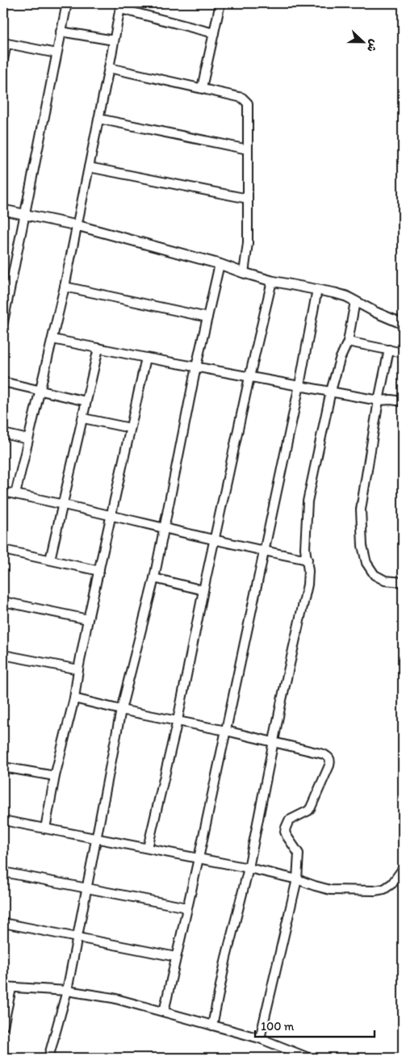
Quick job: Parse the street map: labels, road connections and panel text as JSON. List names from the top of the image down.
{
  "scale_bar": "100 m",
  "north": "right"
}
